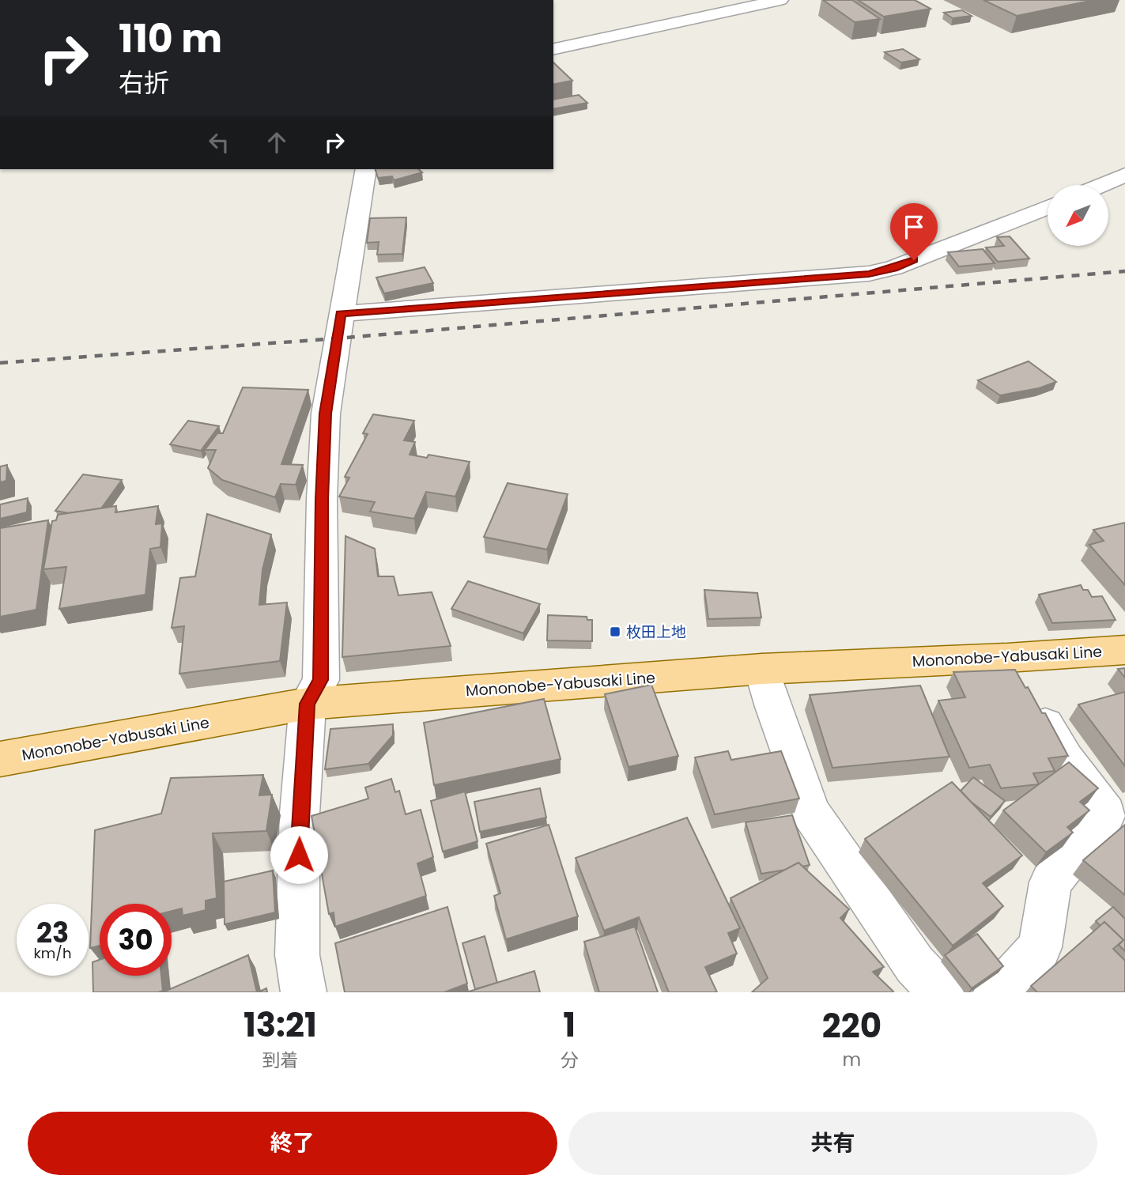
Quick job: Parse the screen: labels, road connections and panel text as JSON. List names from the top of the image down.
{
  "streets": {
    "main road": ["Mononobe-Yabusaki Line"]
  },
  "places": {
    "transit": ["枚田上地"]
  },
  "north": "bottom left",
  "page": {
    "turn": ["110 m", "右折"],
    "speed": "23 km/h",
    "limit": "30",
    "eta": [
      "13:21",
      "到着",
      "1",
      "分",
      "220",
      "m"
    ],
    "buttons": ["終了", "共有"]
  }
}
